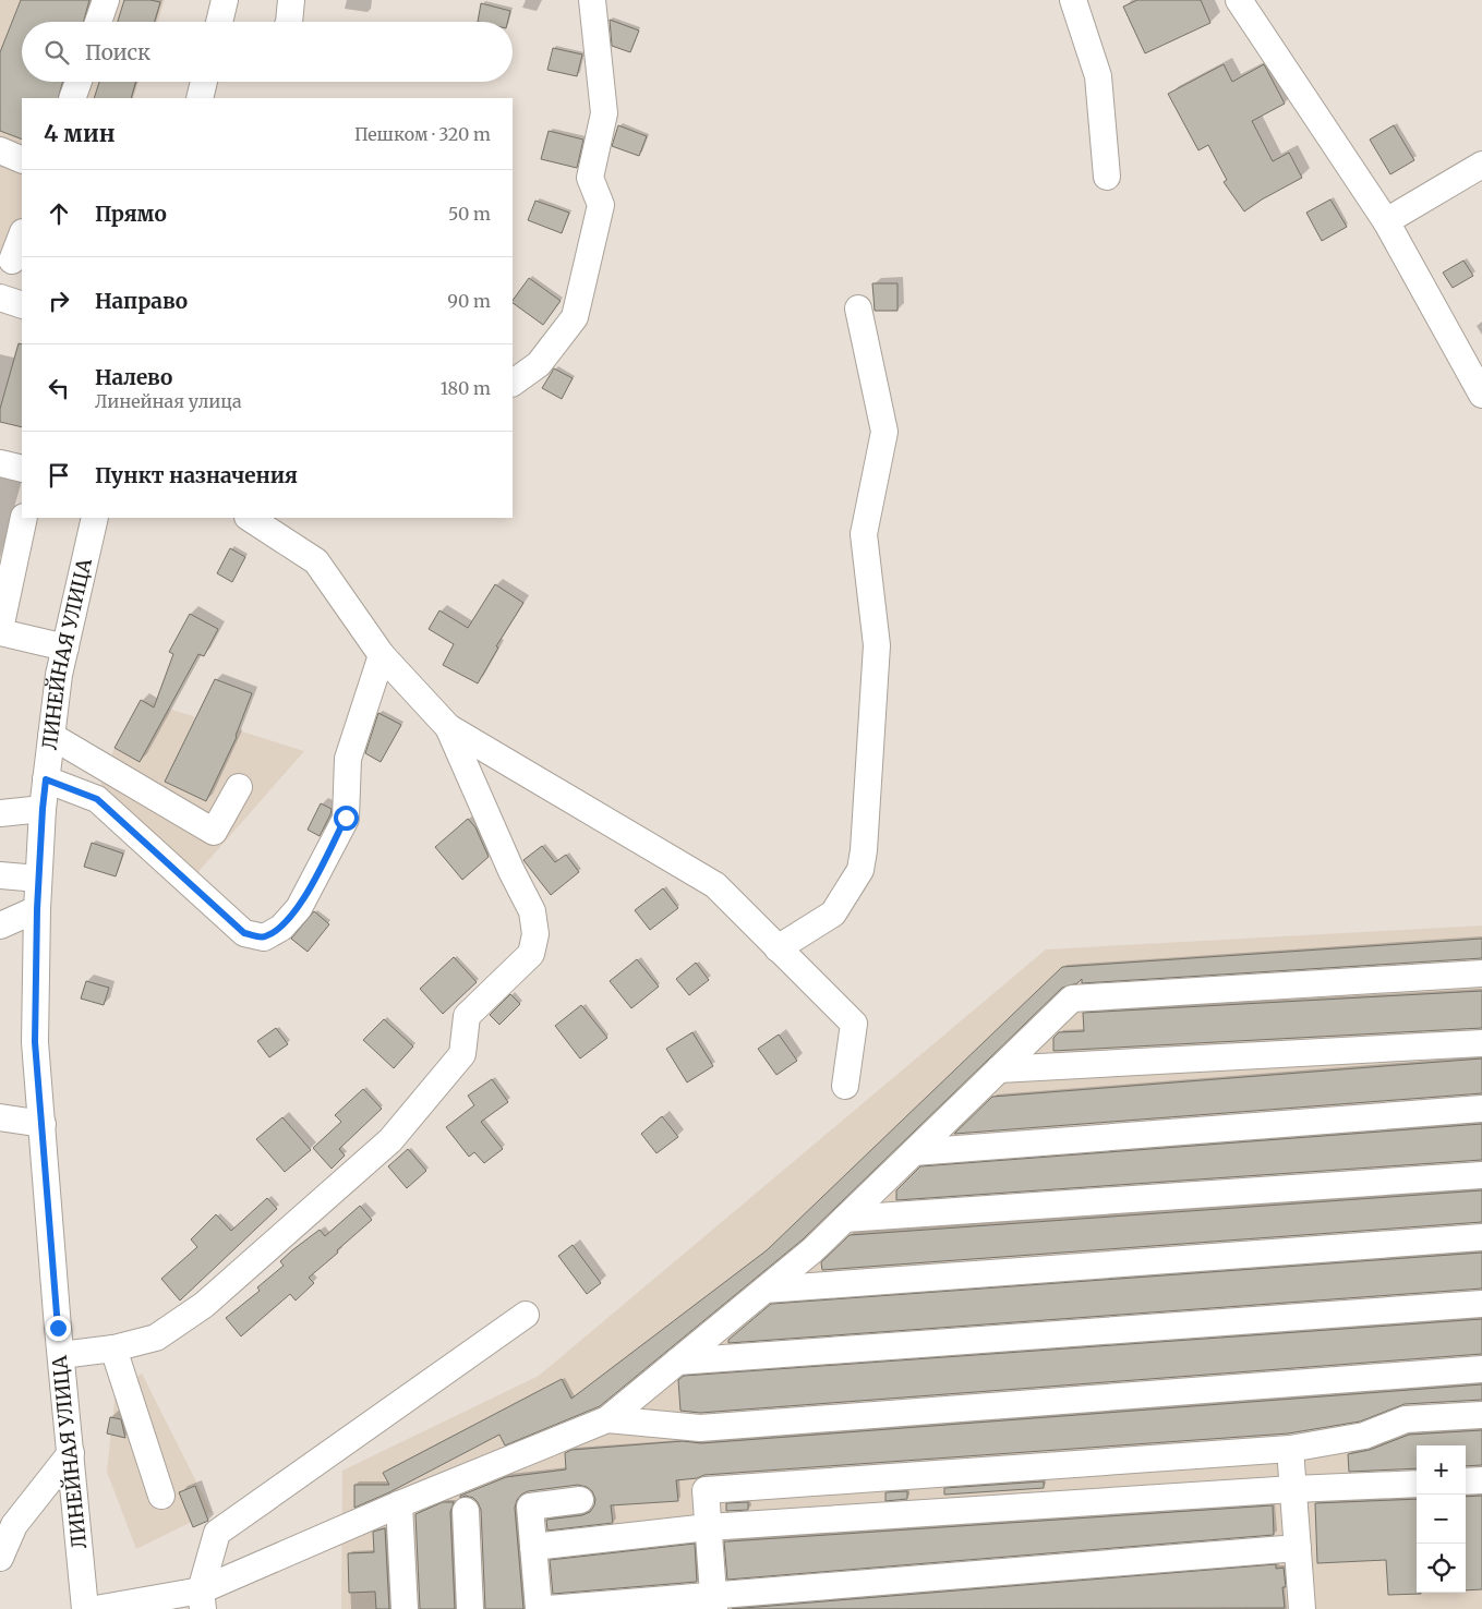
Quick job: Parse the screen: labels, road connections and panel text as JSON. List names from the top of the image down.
{
  "streets": {
    "street": ["ЛИНЕЙНАЯ УЛИЦА"]
  },
  "page": {
    "search": "Поиск",
    "heading": ["4 мин", "Пешком · 320 m"],
    "list": [
      ["Прямо", "50 m"],
      ["Направо", "90 m"],
      ["Налево", "Линейная улица", "180 m"],
      "Пункт назначения"
    ],
    "map_buttons": ["+", "−"]
  }
}
